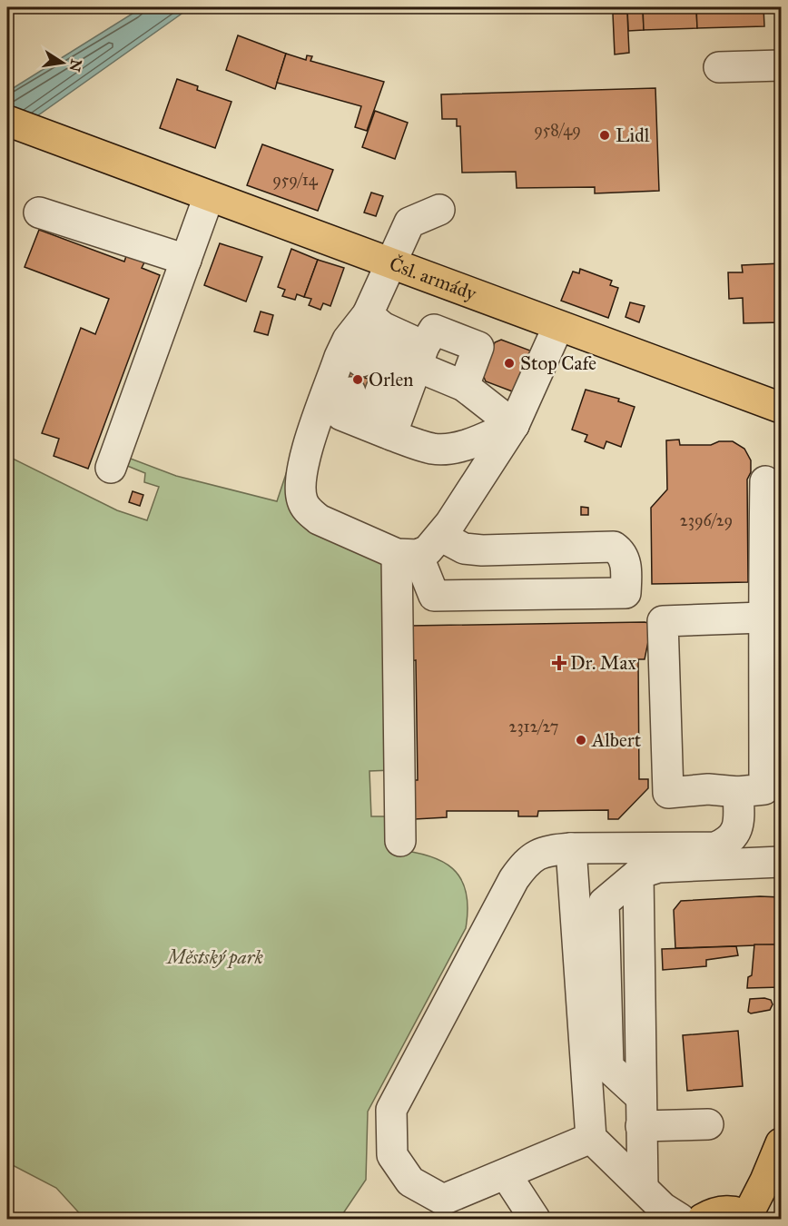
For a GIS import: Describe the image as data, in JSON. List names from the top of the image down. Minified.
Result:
{"streets":{"main road":["Čsl. armády"]},"parks":["Městský park"],"places":{"other":["Lidl","Stop Cafe","Orlen","Albert"],"health":["Dr. Max"]},"house_numbers":["958/49","959/14","2396/29","2312/27"],"north":"right"}
